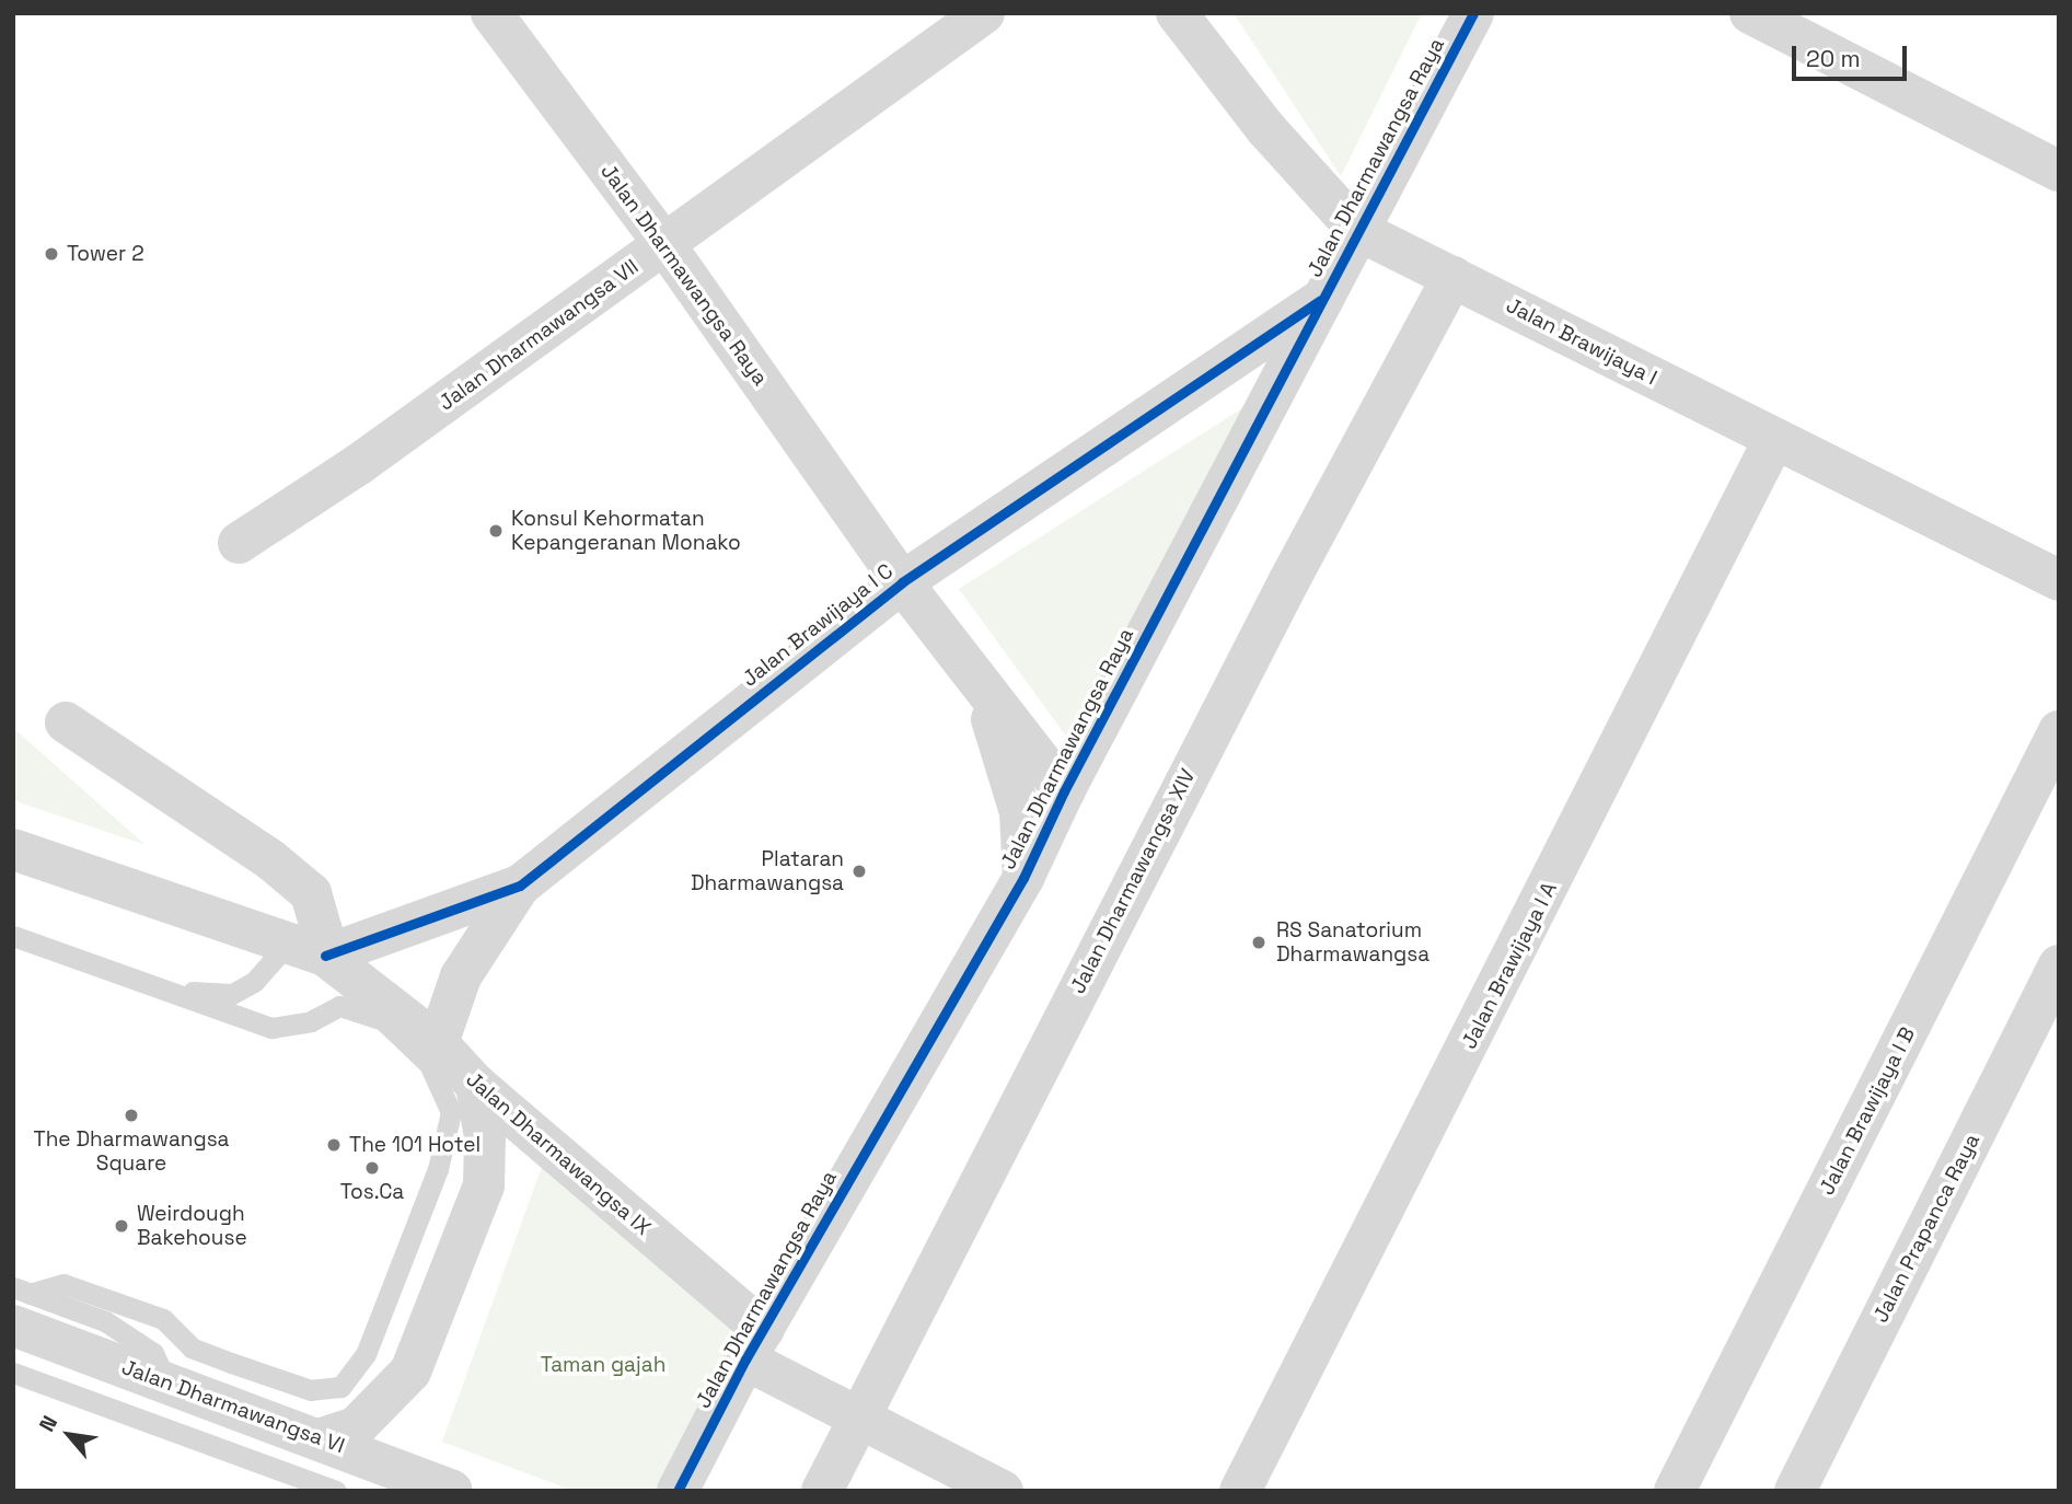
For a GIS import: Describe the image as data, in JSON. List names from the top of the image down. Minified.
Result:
{"streets":{"street":["Jalan Dharmawangsa Raya","Jalan Dharmawangsa VII","Jalan Brawijaya I","Jalan Brawijaya I C","Jalan Dharmawangsa XIV","Jalan Brawijaya I A","Jalan Brawijaya I B","Jalan Dharmawangsa IX","Jalan Prapanca Raya","Jalan Dharmawangsa VI"]},"crossings":[["Jalan Dharmawangsa Raya","Jalan Dharmawangsa VII"],["Jalan Dharmawangsa Raya","Jalan Brawijaya I"],["Jalan Dharmawangsa Raya","Jalan Brawijaya I C"],["Jalan Dharmawangsa Raya","Jalan Dharmawangsa IX"],["Jalan Brawijaya I","Jalan Dharmawangsa XIV"],["Jalan Brawijaya I","Jalan Brawijaya I A"],["Jalan Brawijaya I C","Jalan Dharmawangsa IX"],["Jalan Dharmawangsa XIV","Jalan Dharmawangsa IX"]],"parks":["Taman gajah"],"places":["Tower 2","Konsul Kehormatan Kepangeranan Monako","Plataran Dharmawangsa","RS Sanatorium Dharmawangsa","The Dharmawangsa Square","The 101 Hotel","Tos.Ca","Weirdough Bakehouse"],"scale_bar":"20 m","north":"top left"}
